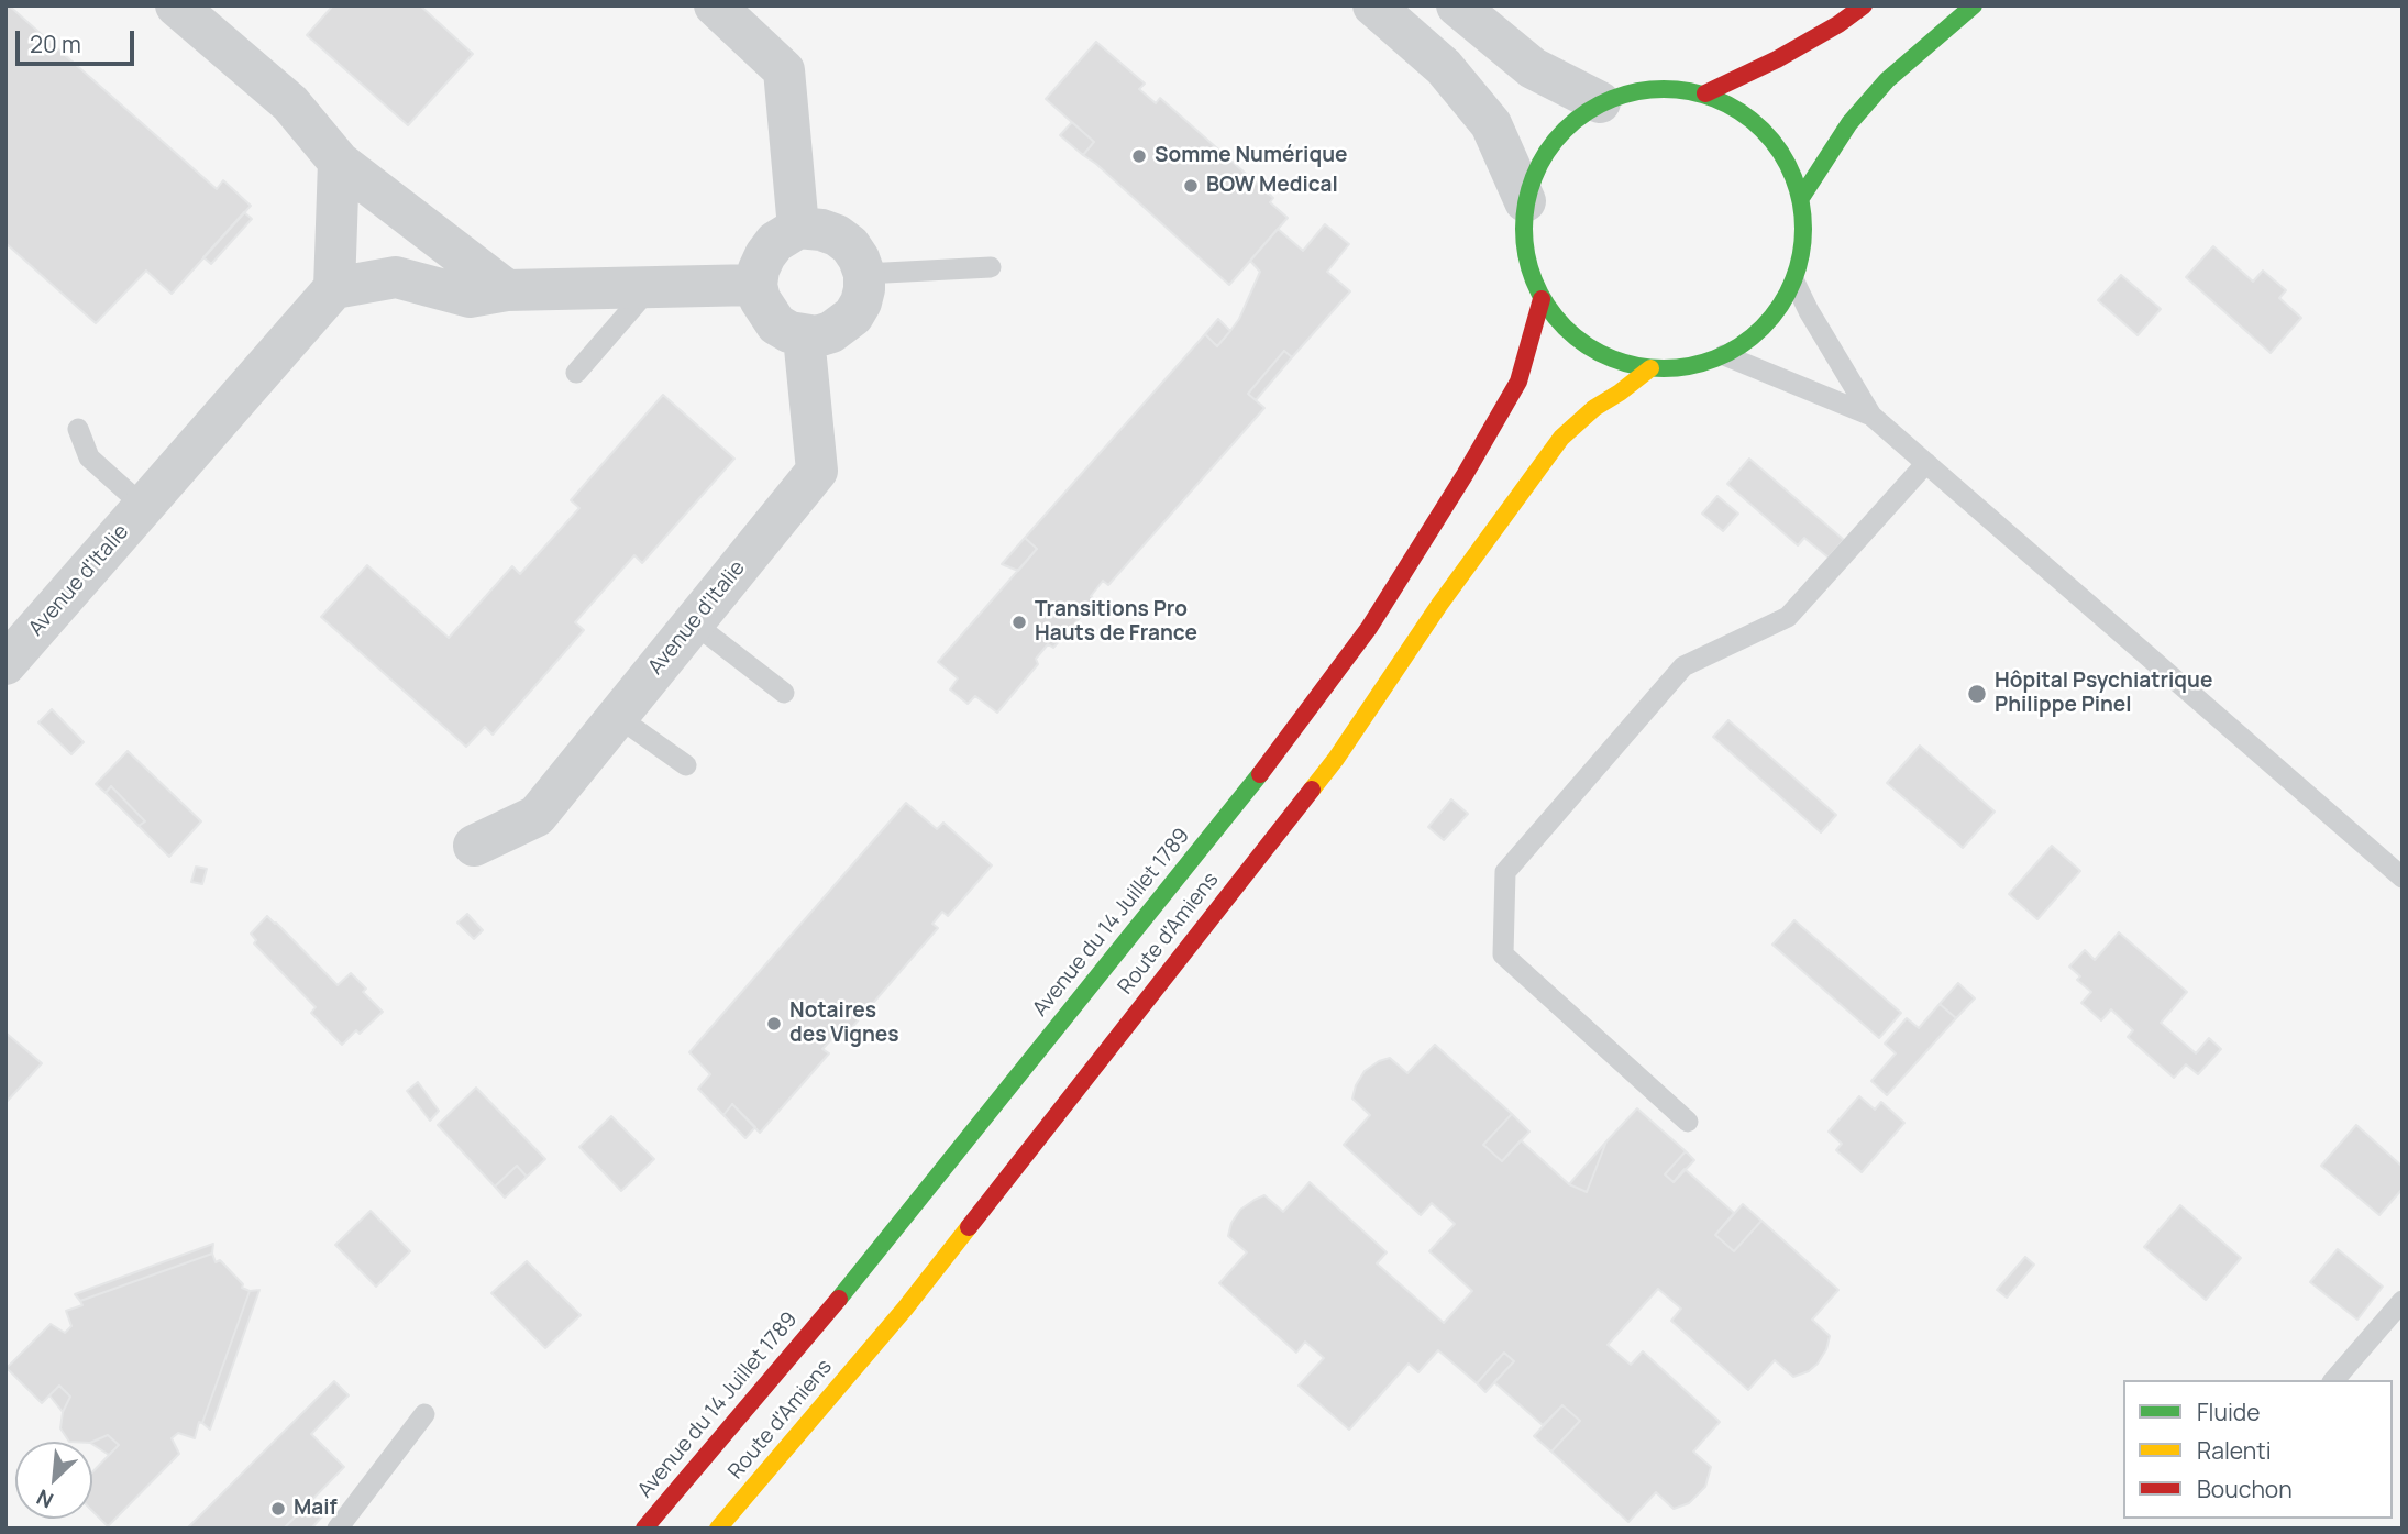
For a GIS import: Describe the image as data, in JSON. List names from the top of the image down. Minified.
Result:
{"streets":{"main road":["Avenue du 14 Juillet 1789","Route d'Amiens"],"street":["Avenue d'Italie"]},"places":["Somme Numérique","BOW Medical","Transitions Pro Hauts de France","Hôpital Psychiatrique Philippe Pinel","Notaires des Vignes","Maif"],"legend":["Fluide","Ralenti","Bouchon"],"scale_bar":"20 m","north":"bottom left"}
